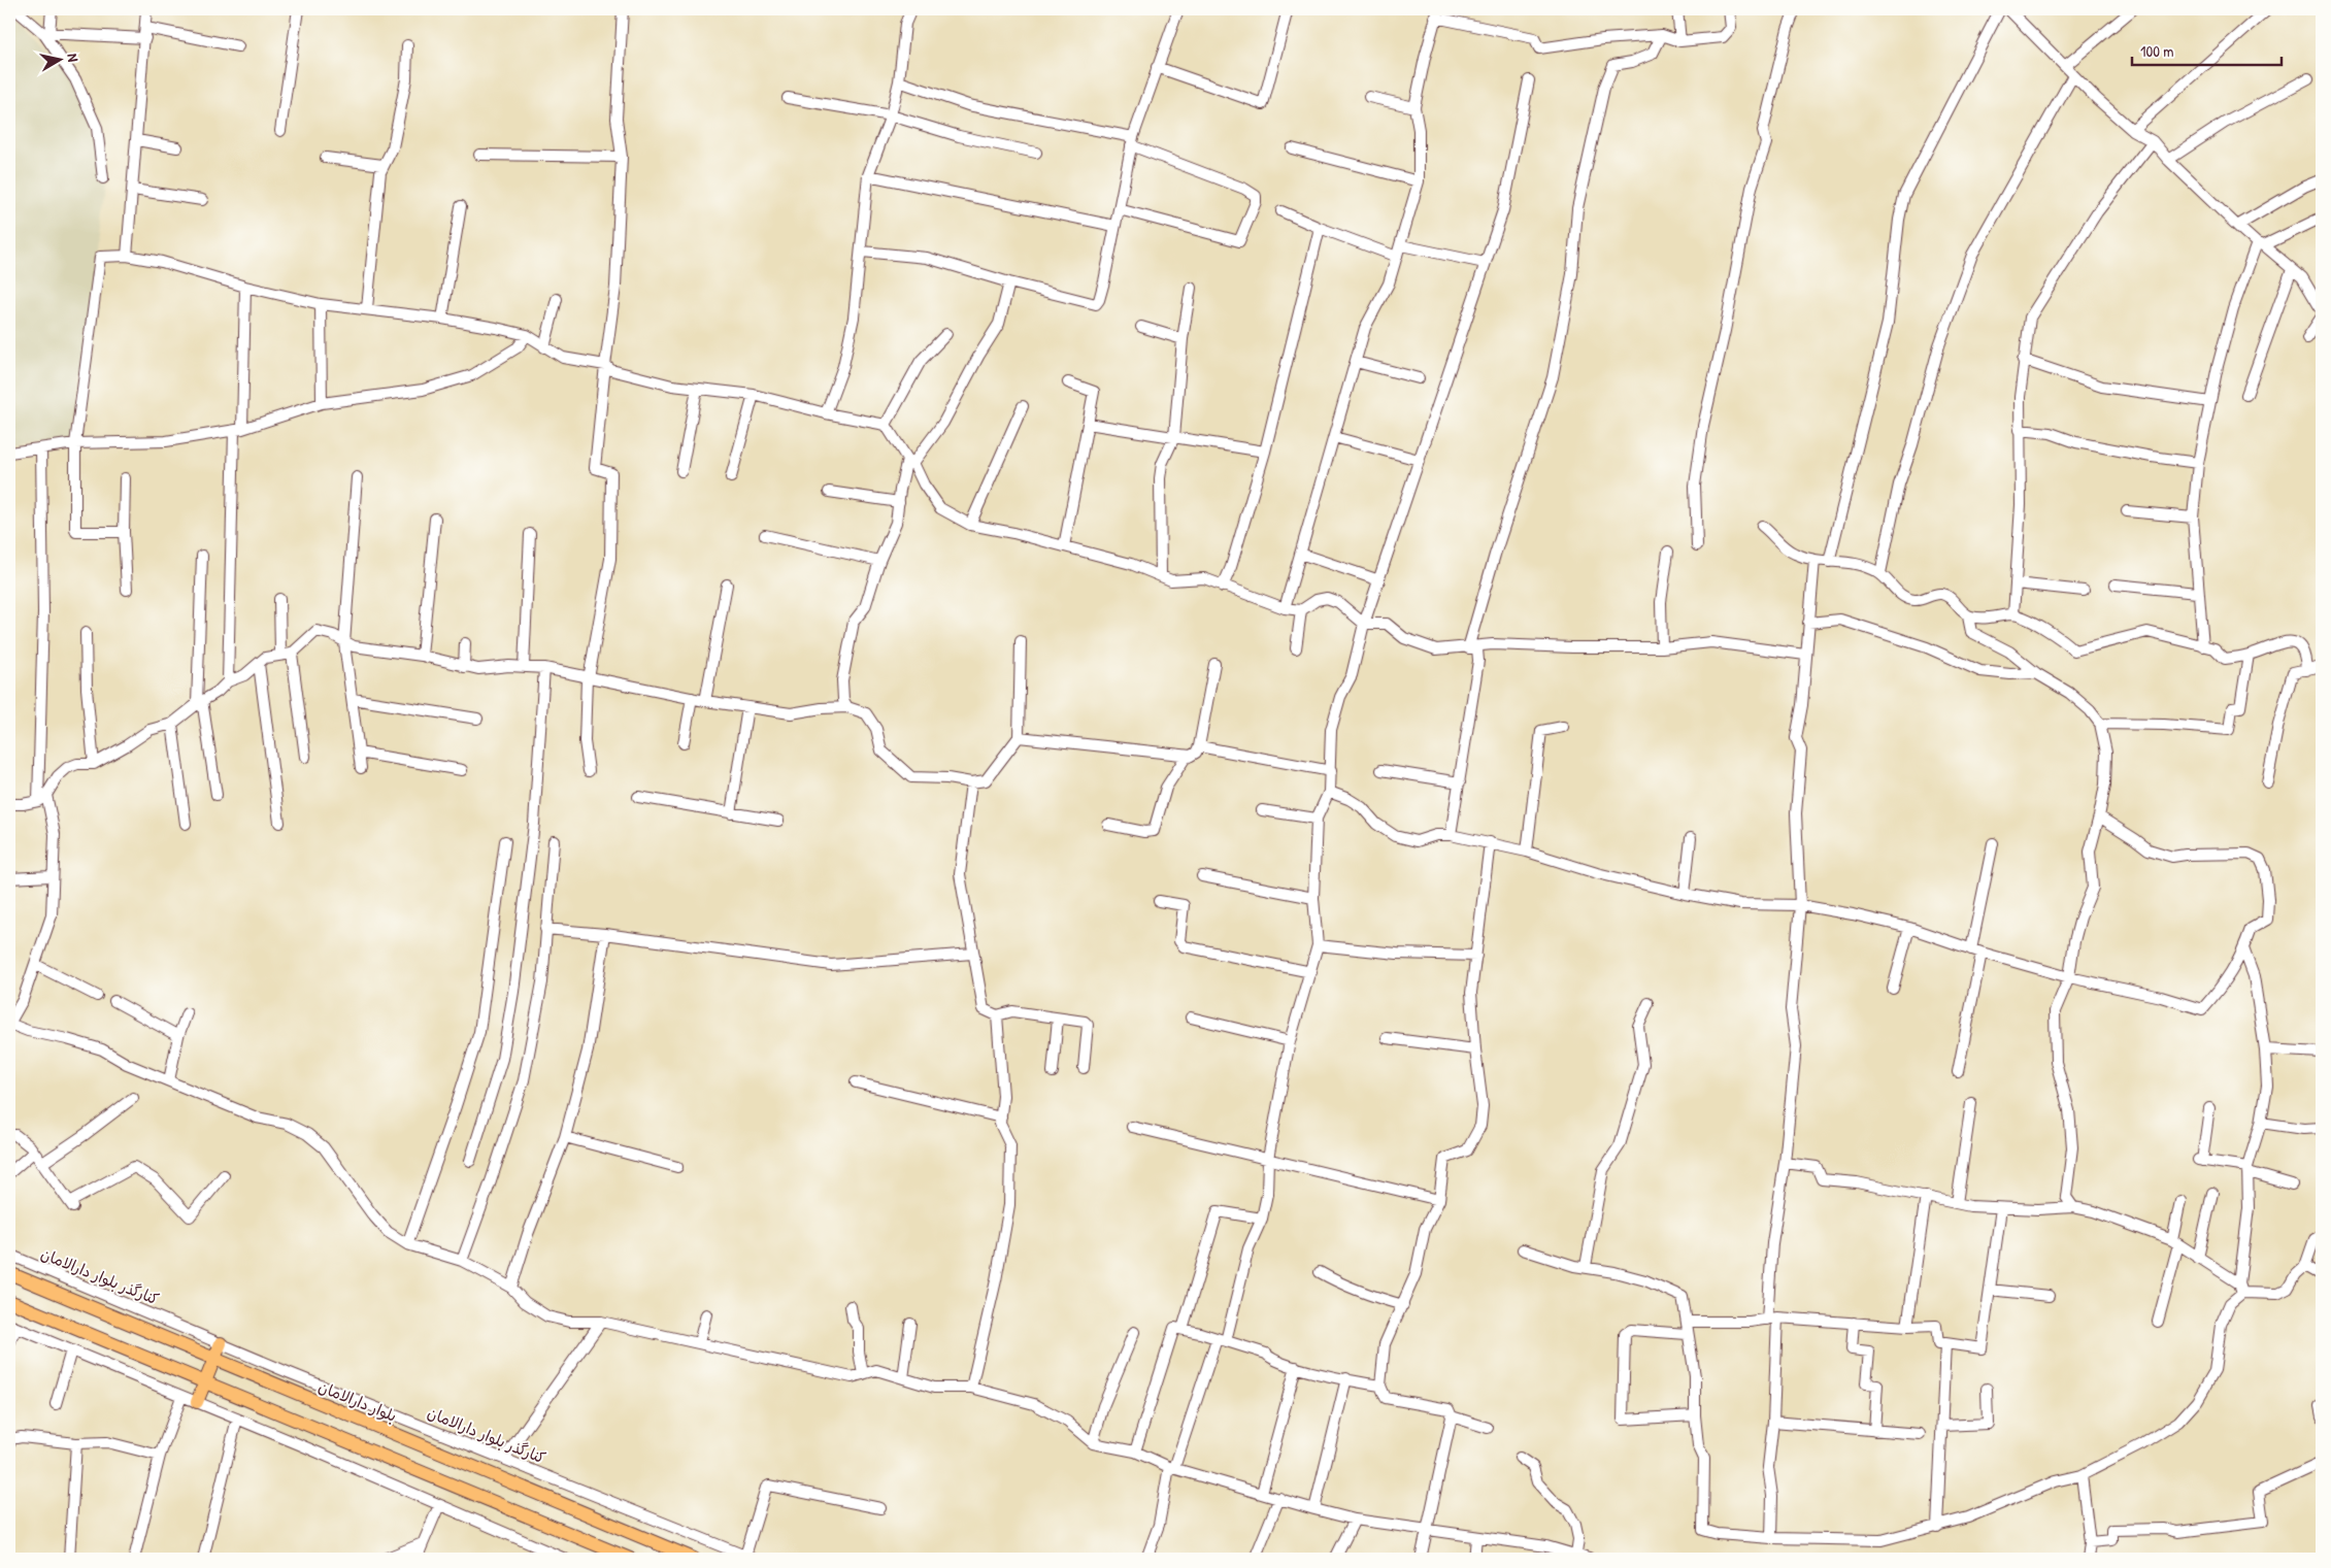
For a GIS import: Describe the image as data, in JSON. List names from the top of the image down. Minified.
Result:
{"streets":{"main road":["بلوار دارالامان"],"street":["کنارگذر بلوار دارالامان"]},"scale_bar":"100 m","north":"right"}
